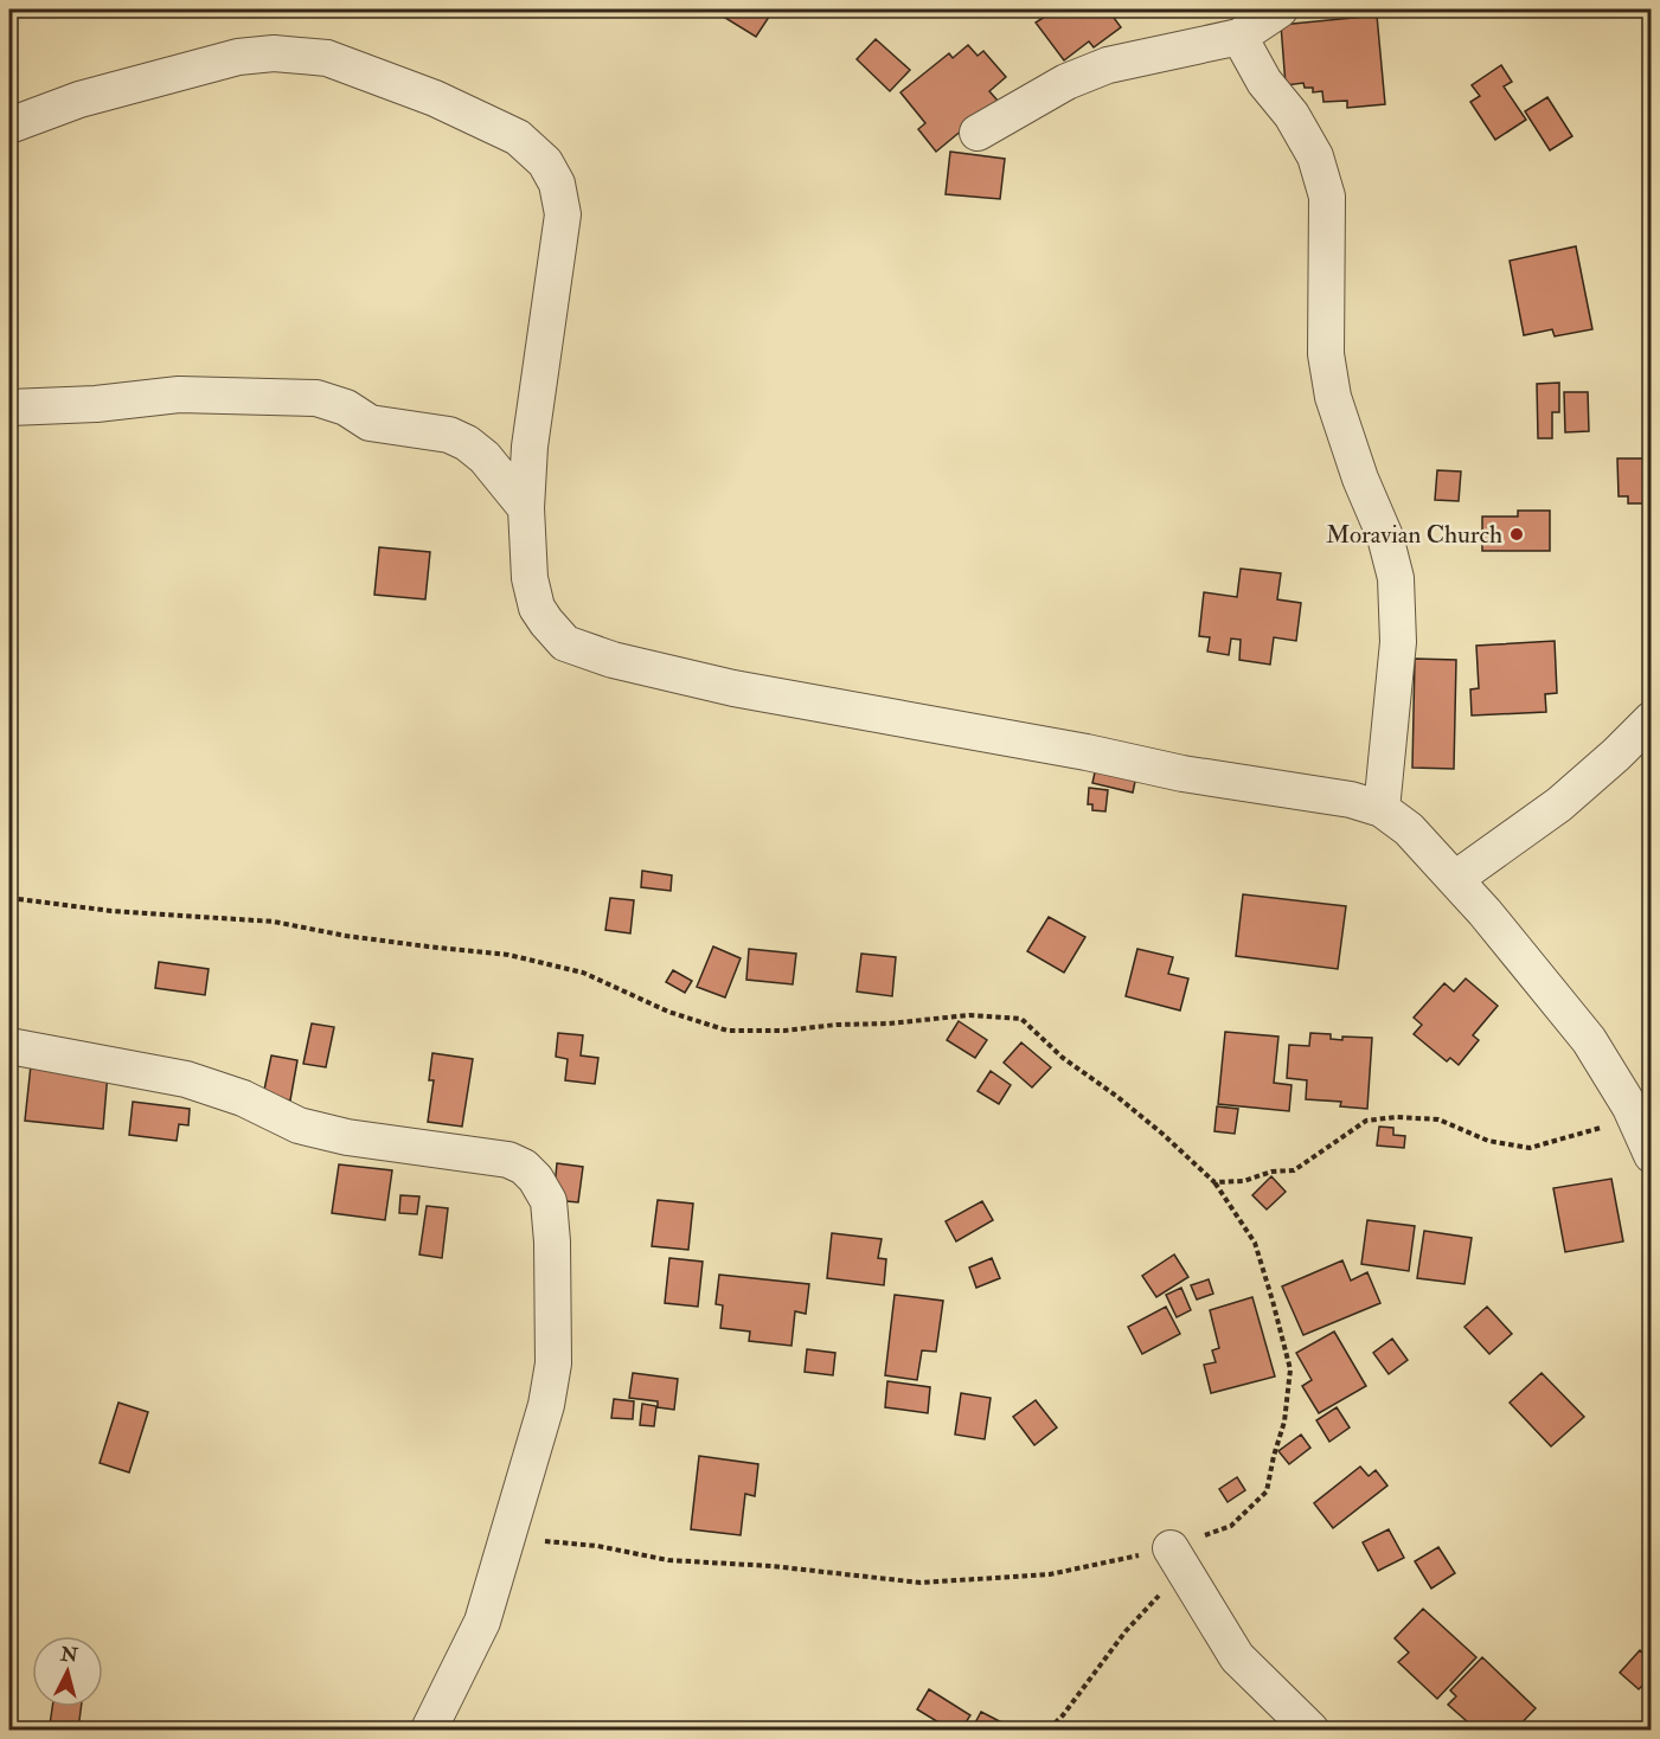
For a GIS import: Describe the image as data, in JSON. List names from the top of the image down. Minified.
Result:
{"places":["Moravian Church"],"north":"top"}
